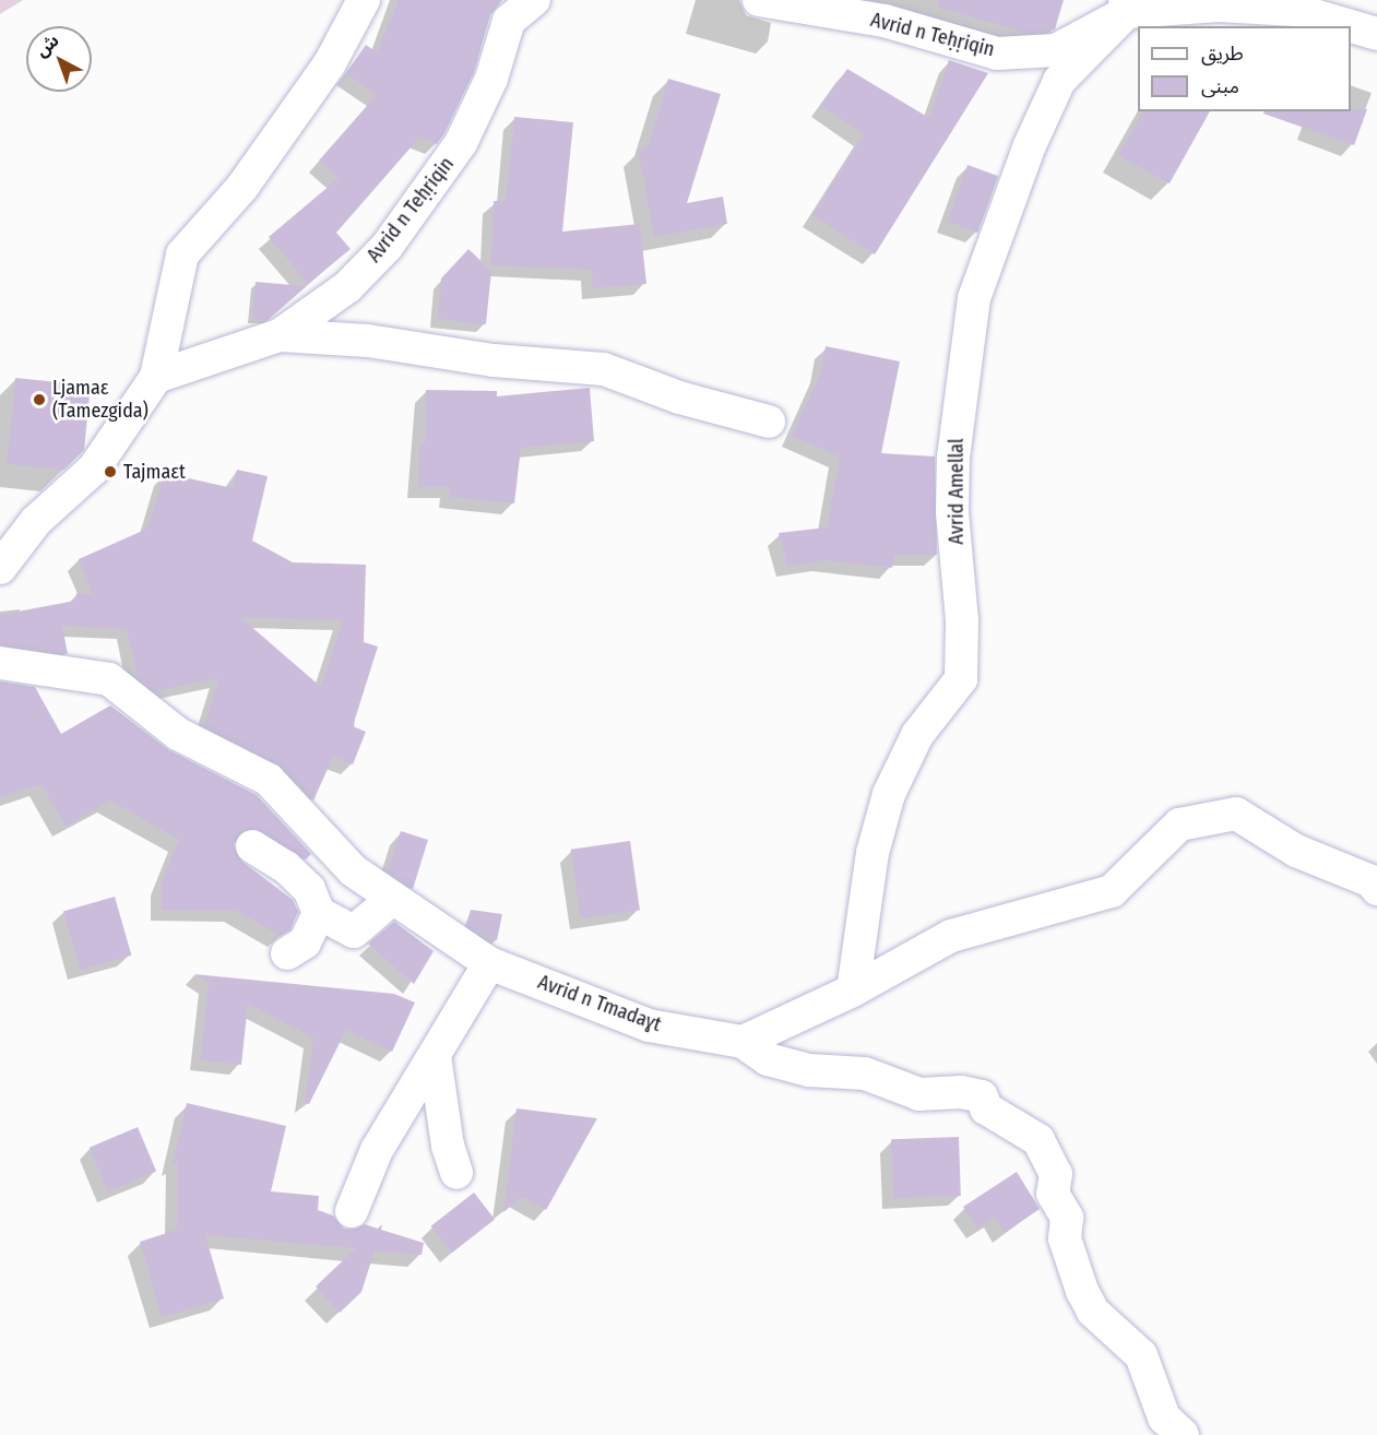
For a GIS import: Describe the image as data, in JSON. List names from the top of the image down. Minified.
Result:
{"streets":{"street":["Avrid n Teḥṛiqin","Avrid Amellal","Avrid n Tmadaɣt"]},"crossings":[["Avrid n Teḥṛiqin","Avrid Amellal"]],"places":["Ljamaɛ (Tamezgida)","Tajmaɛt"],"legend":["طريق","مبنى"],"north":"top left"}
